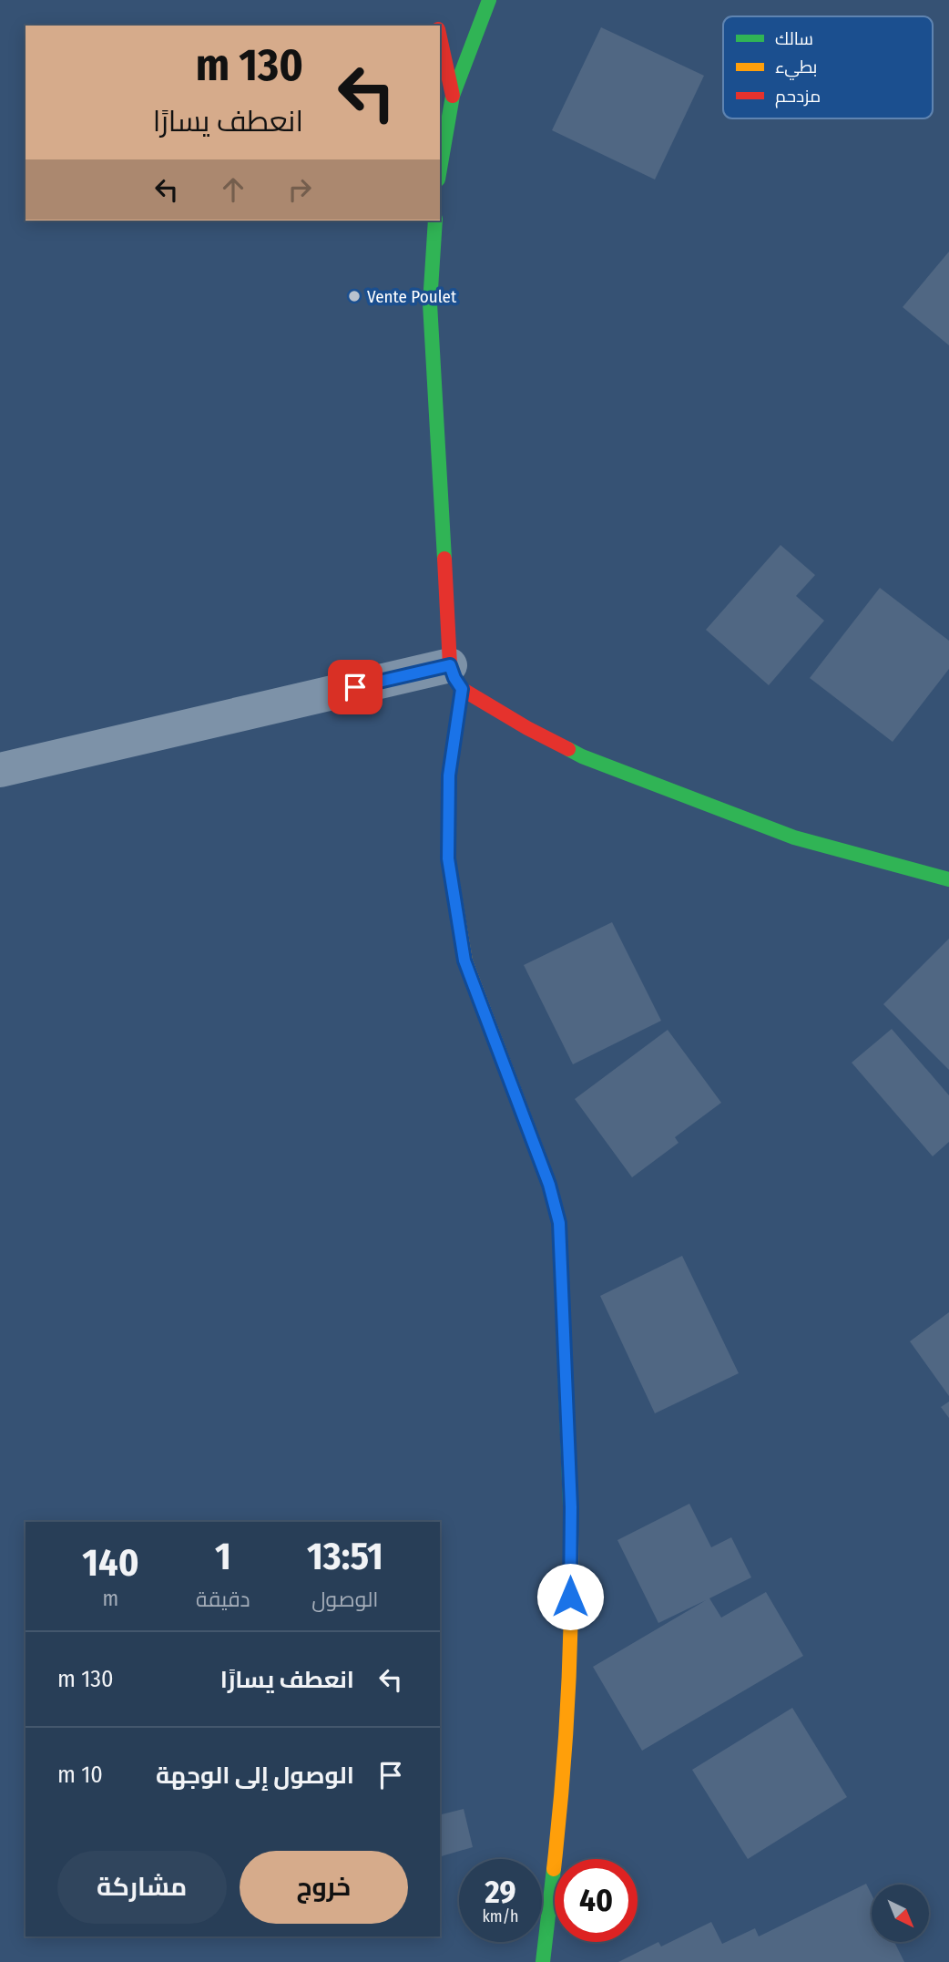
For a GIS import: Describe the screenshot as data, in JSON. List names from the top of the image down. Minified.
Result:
{"places":["Vente Poulet"],"legend":["سالك","بطيء","مزدحم"],"north":"bottom right","page":{"turn":["130 m","انعطف يسارًا"],"eta":["13:51","الوصول","1","دقيقة","140","m"],"list":[{"name":"انعطف يسارًا","value":"130 m"},{"name":"الوصول إلى الوجهة","value":"10 m"}],"buttons":["خروج","مشاركة"],"speed":"29 km/h","limit":"40"}}
